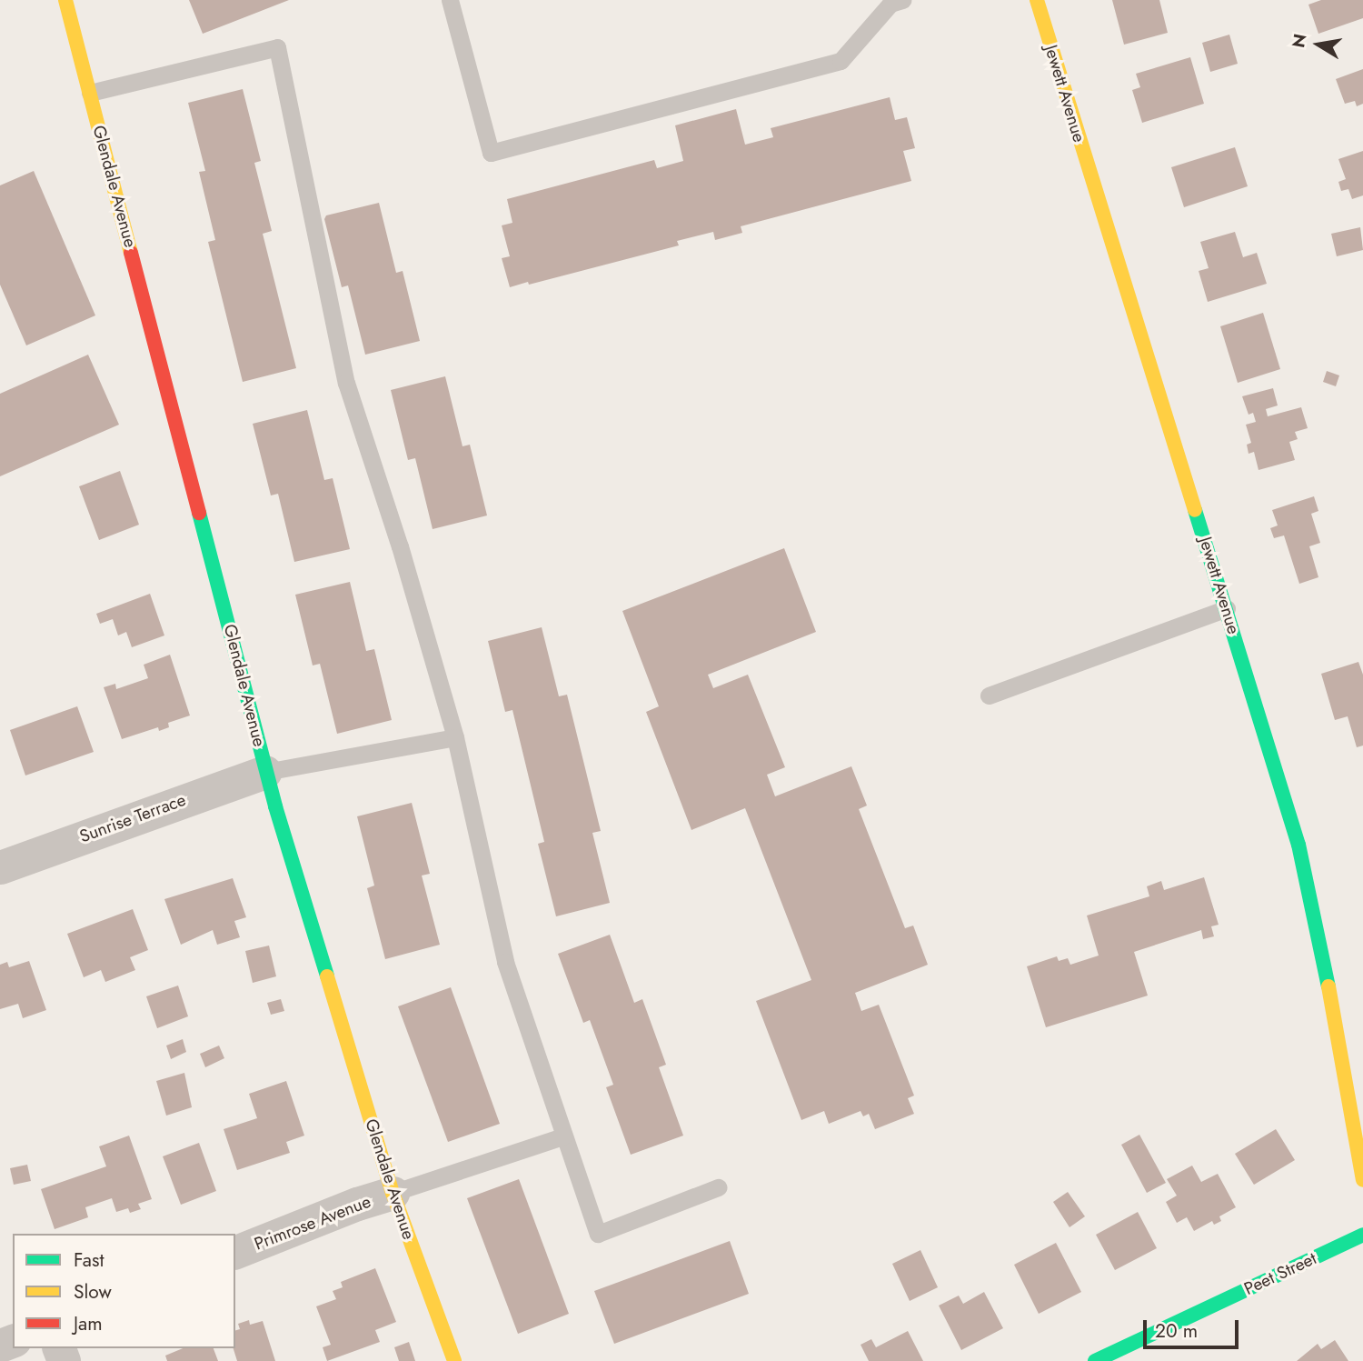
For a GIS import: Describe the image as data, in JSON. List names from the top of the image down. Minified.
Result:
{"streets":{"street":["Jewett Avenue","Glendale Avenue","Sunrise Terrace","Primrose Avenue","Peet Street"]},"crossings":[["Glendale Avenue","Sunrise Terrace"],["Glendale Avenue","Primrose Avenue"]],"legend":["Fast","Slow","Jam"],"scale_bar":"20 m","north":"left"}
